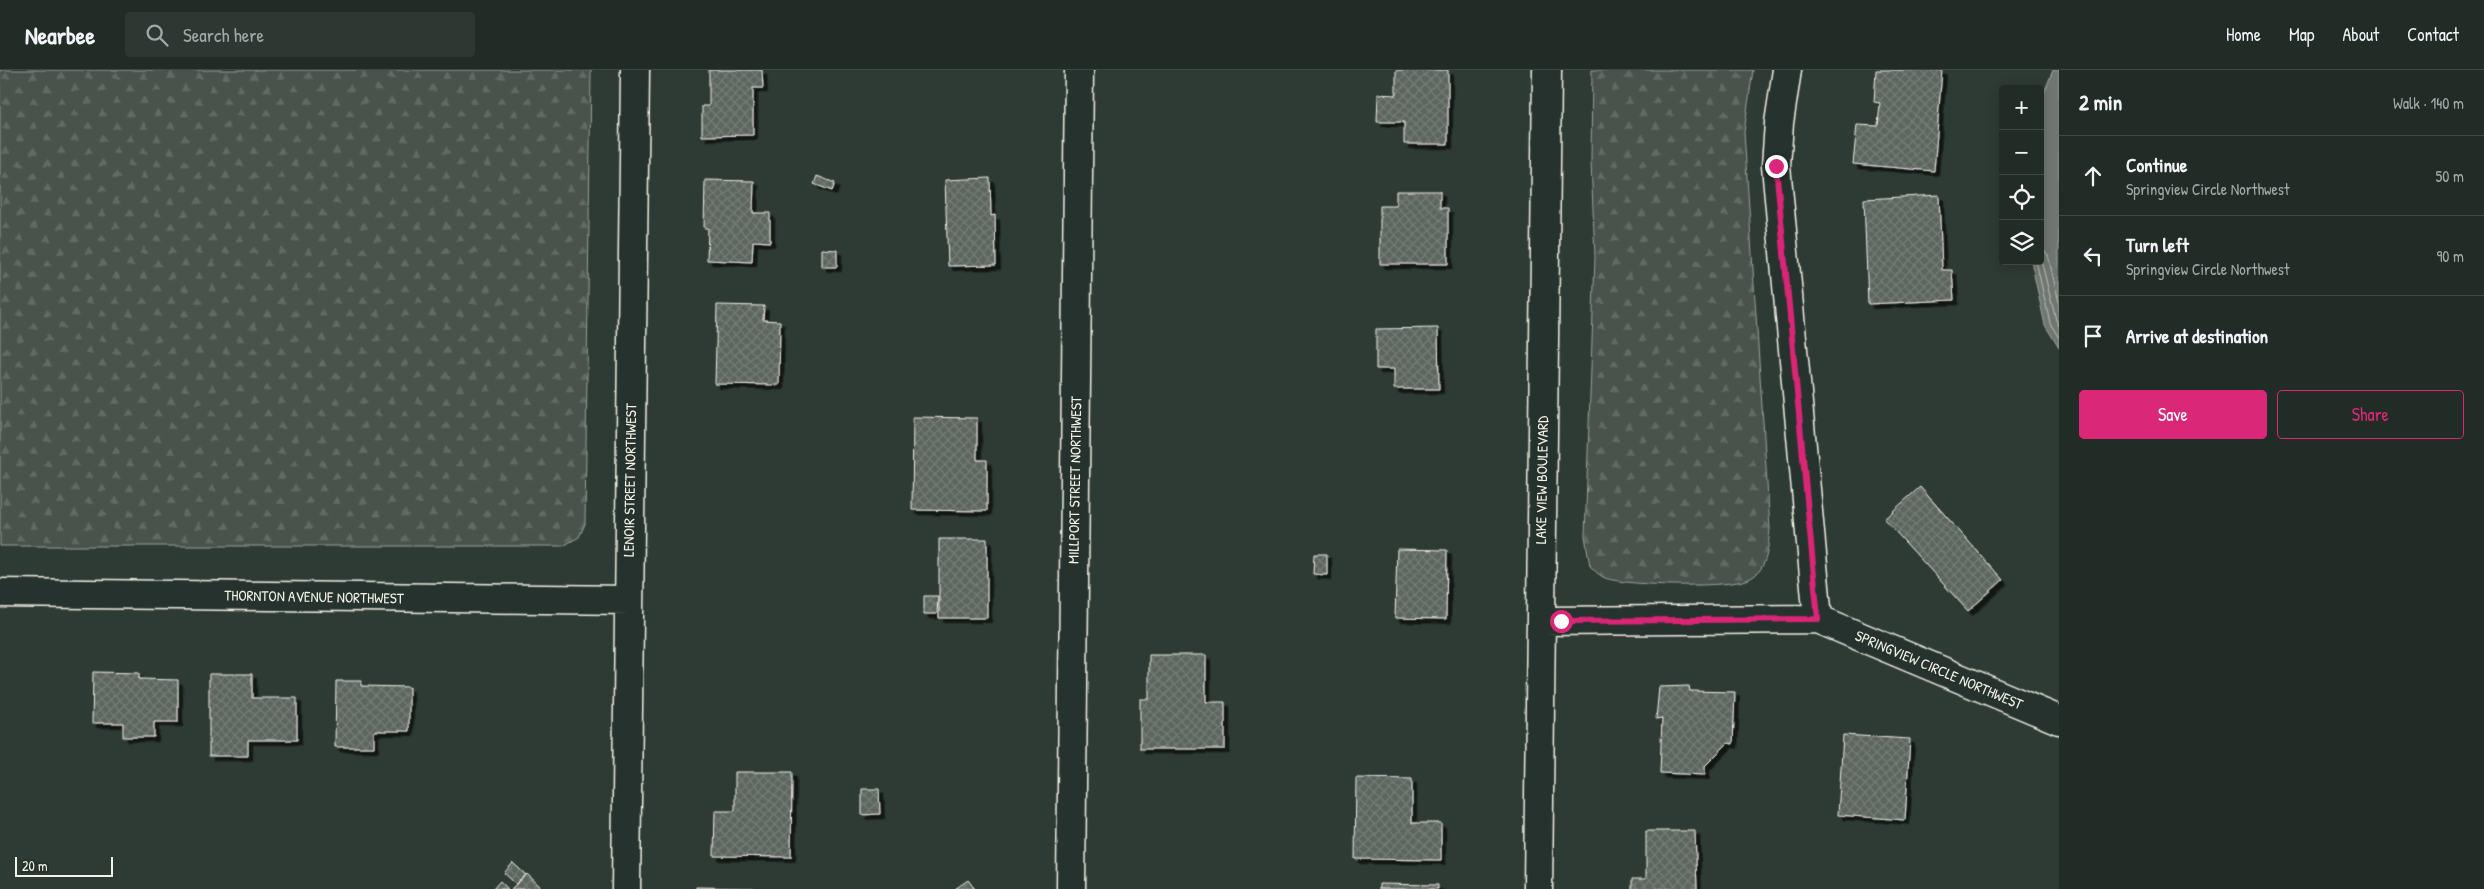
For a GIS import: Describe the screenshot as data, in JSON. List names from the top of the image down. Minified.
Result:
{"streets":{"street":["LENOIR STREET NORTHWEST","MILLPORT STREET NORTHWEST","LAKE VIEW BOULEVARD","THORNTON AVENUE NORTHWEST","SPRINGVIEW CIRCLE NORTHWEST"]},"crossings":[["LENOIR STREET NORTHWEST","THORNTON AVENUE NORTHWEST"],["LAKE VIEW BOULEVARD","SPRINGVIEW CIRCLE NORTHWEST"]],"scale_bar":"20 m","page":{"header":"Nearbee","search":"Search here","nav":["Home","Map","About","Contact"],"heading":["2 min","Walk · 140 m"],"map_buttons":["+","−"],"list":[["Continue","Springview Circle Northwest","50 m"],["Turn left","Springview Circle Northwest","90 m"],"Arrive at destination"],"buttons":["Save","Share"],"scale":"20 m"}}
